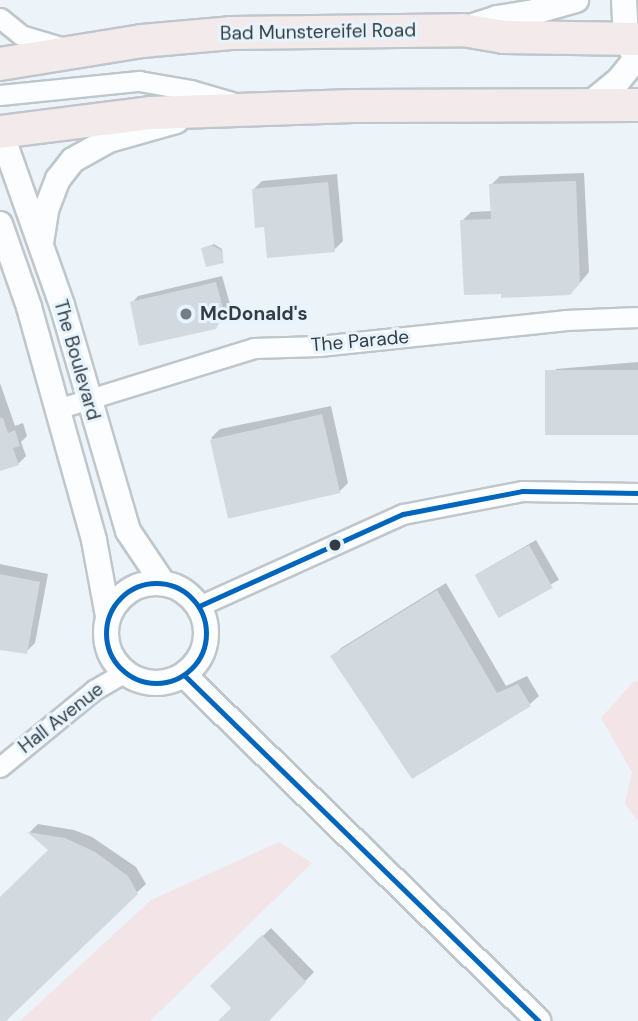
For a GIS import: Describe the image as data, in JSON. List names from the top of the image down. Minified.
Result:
{"streets":{"highway":["Bad Munstereifel Road"],"street":["The Parade","The Boulevard","Hall Avenue"]},"crossings":[["The Parade","The Boulevard"],["The Boulevard","Hall Avenue"]],"places":["McDonald's"]}
